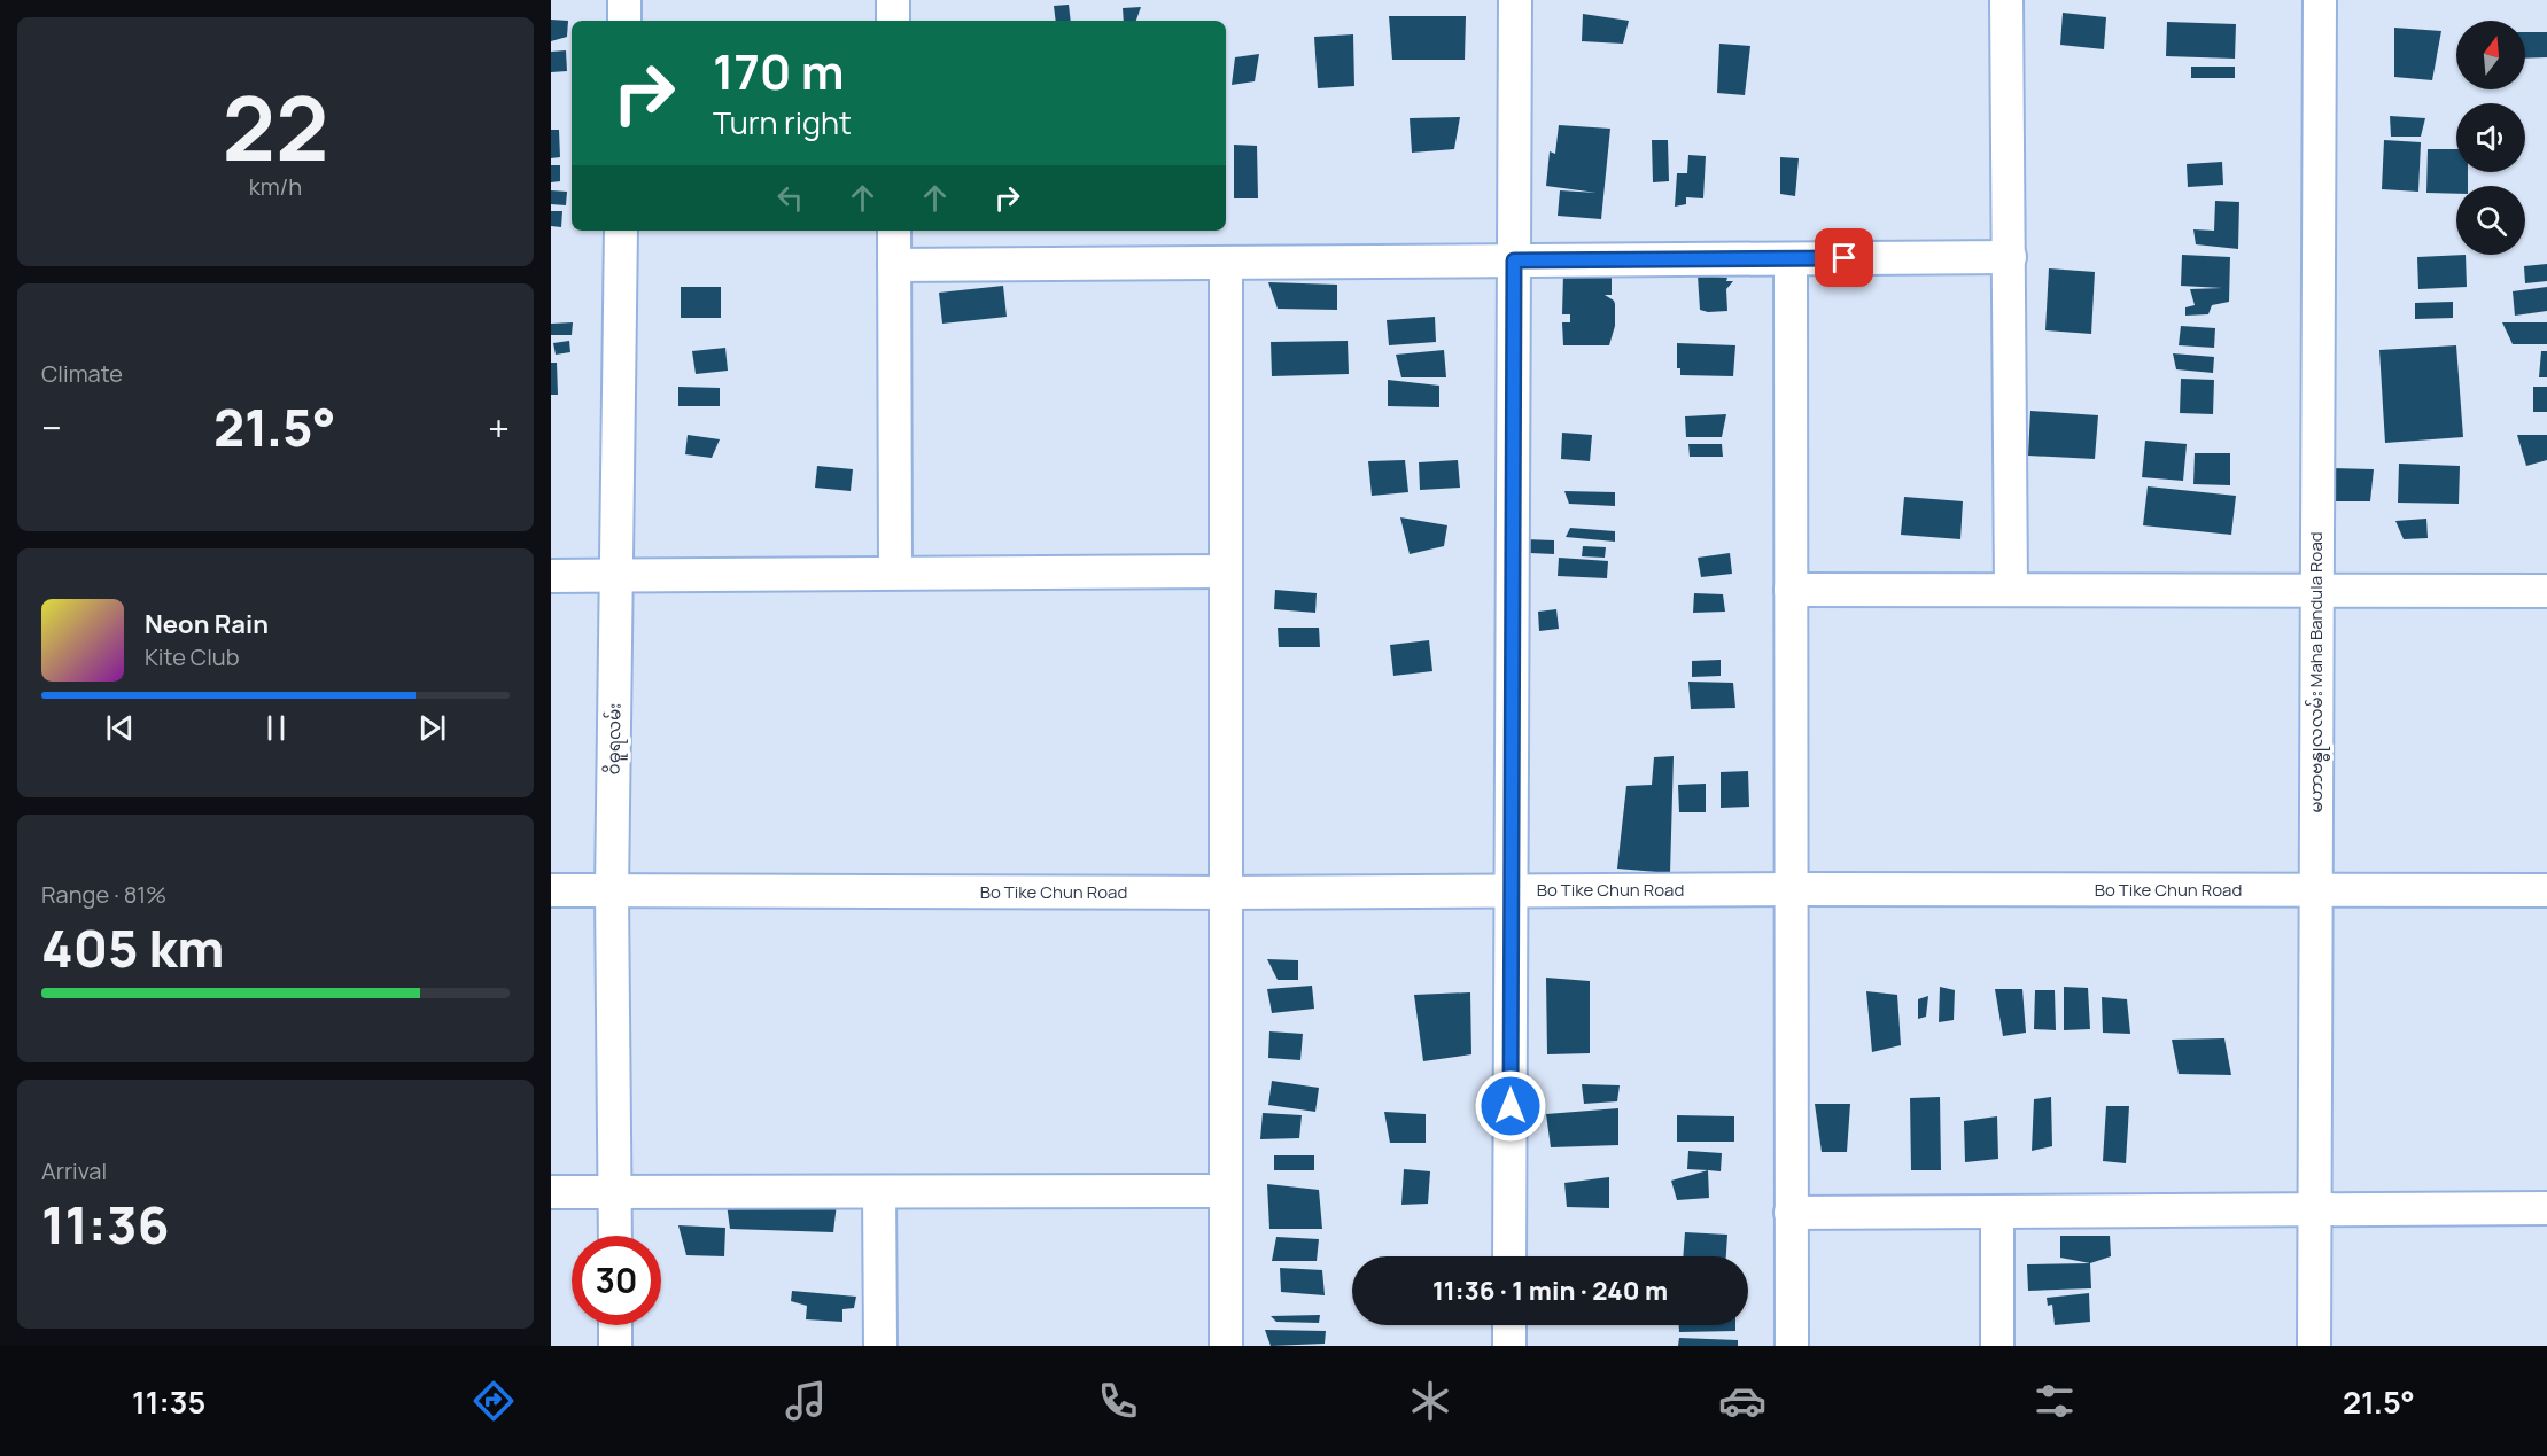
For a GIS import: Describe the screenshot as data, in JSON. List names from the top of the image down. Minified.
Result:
{"streets":{"street":["မဟာဗန္ဓုလလမ်း Maha Bandula Road","ဝိဓူရလမ်း","Bo Tike Chun Road"]},"crossings":[["မဟာဗန္ဓုလလမ်း Maha Bandula Road","Bo Tike Chun Road"],["ဝိဓူရလမ်း","Bo Tike Chun Road"]],"north":"top","page":{"tile":[["22","km/h"],"Climate",["Range · 81%","405 km"],["Arrival","11:36"]],"turn":["170 m","Turn right"],"heat":["−","21.5°","+"],"song":["Neon Rain","Kite Club"],"limit":"30","trip":"11:36 · 1 min · 240 m","tabs":["11:35","21.5°"]}}
